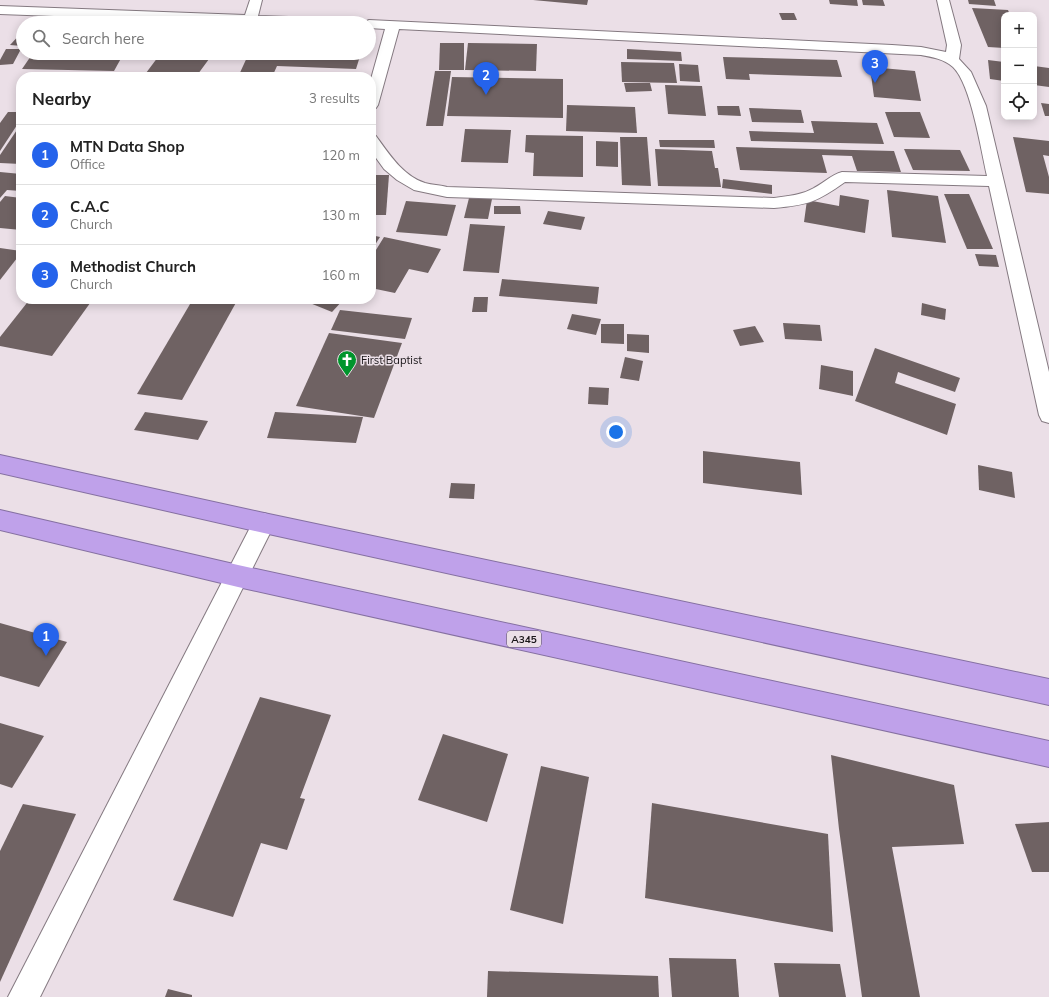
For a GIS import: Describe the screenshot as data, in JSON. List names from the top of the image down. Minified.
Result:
{"streets":{"highway":["A345"]},"places":{"church":["First Baptist"]},"page":{"map_buttons":["+","−"],"search":"Search here","pins":["3","2","1"],"heading":["Nearby","3 results"],"list":[{"mark":"1","name":"MTN Data Shop","note":"Office","value":"120 m"},{"mark":"2","name":"C.A.C","note":"Church","value":"130 m"},{"mark":"3","name":"Methodist Church","note":"Church","value":"160 m"}]}}
